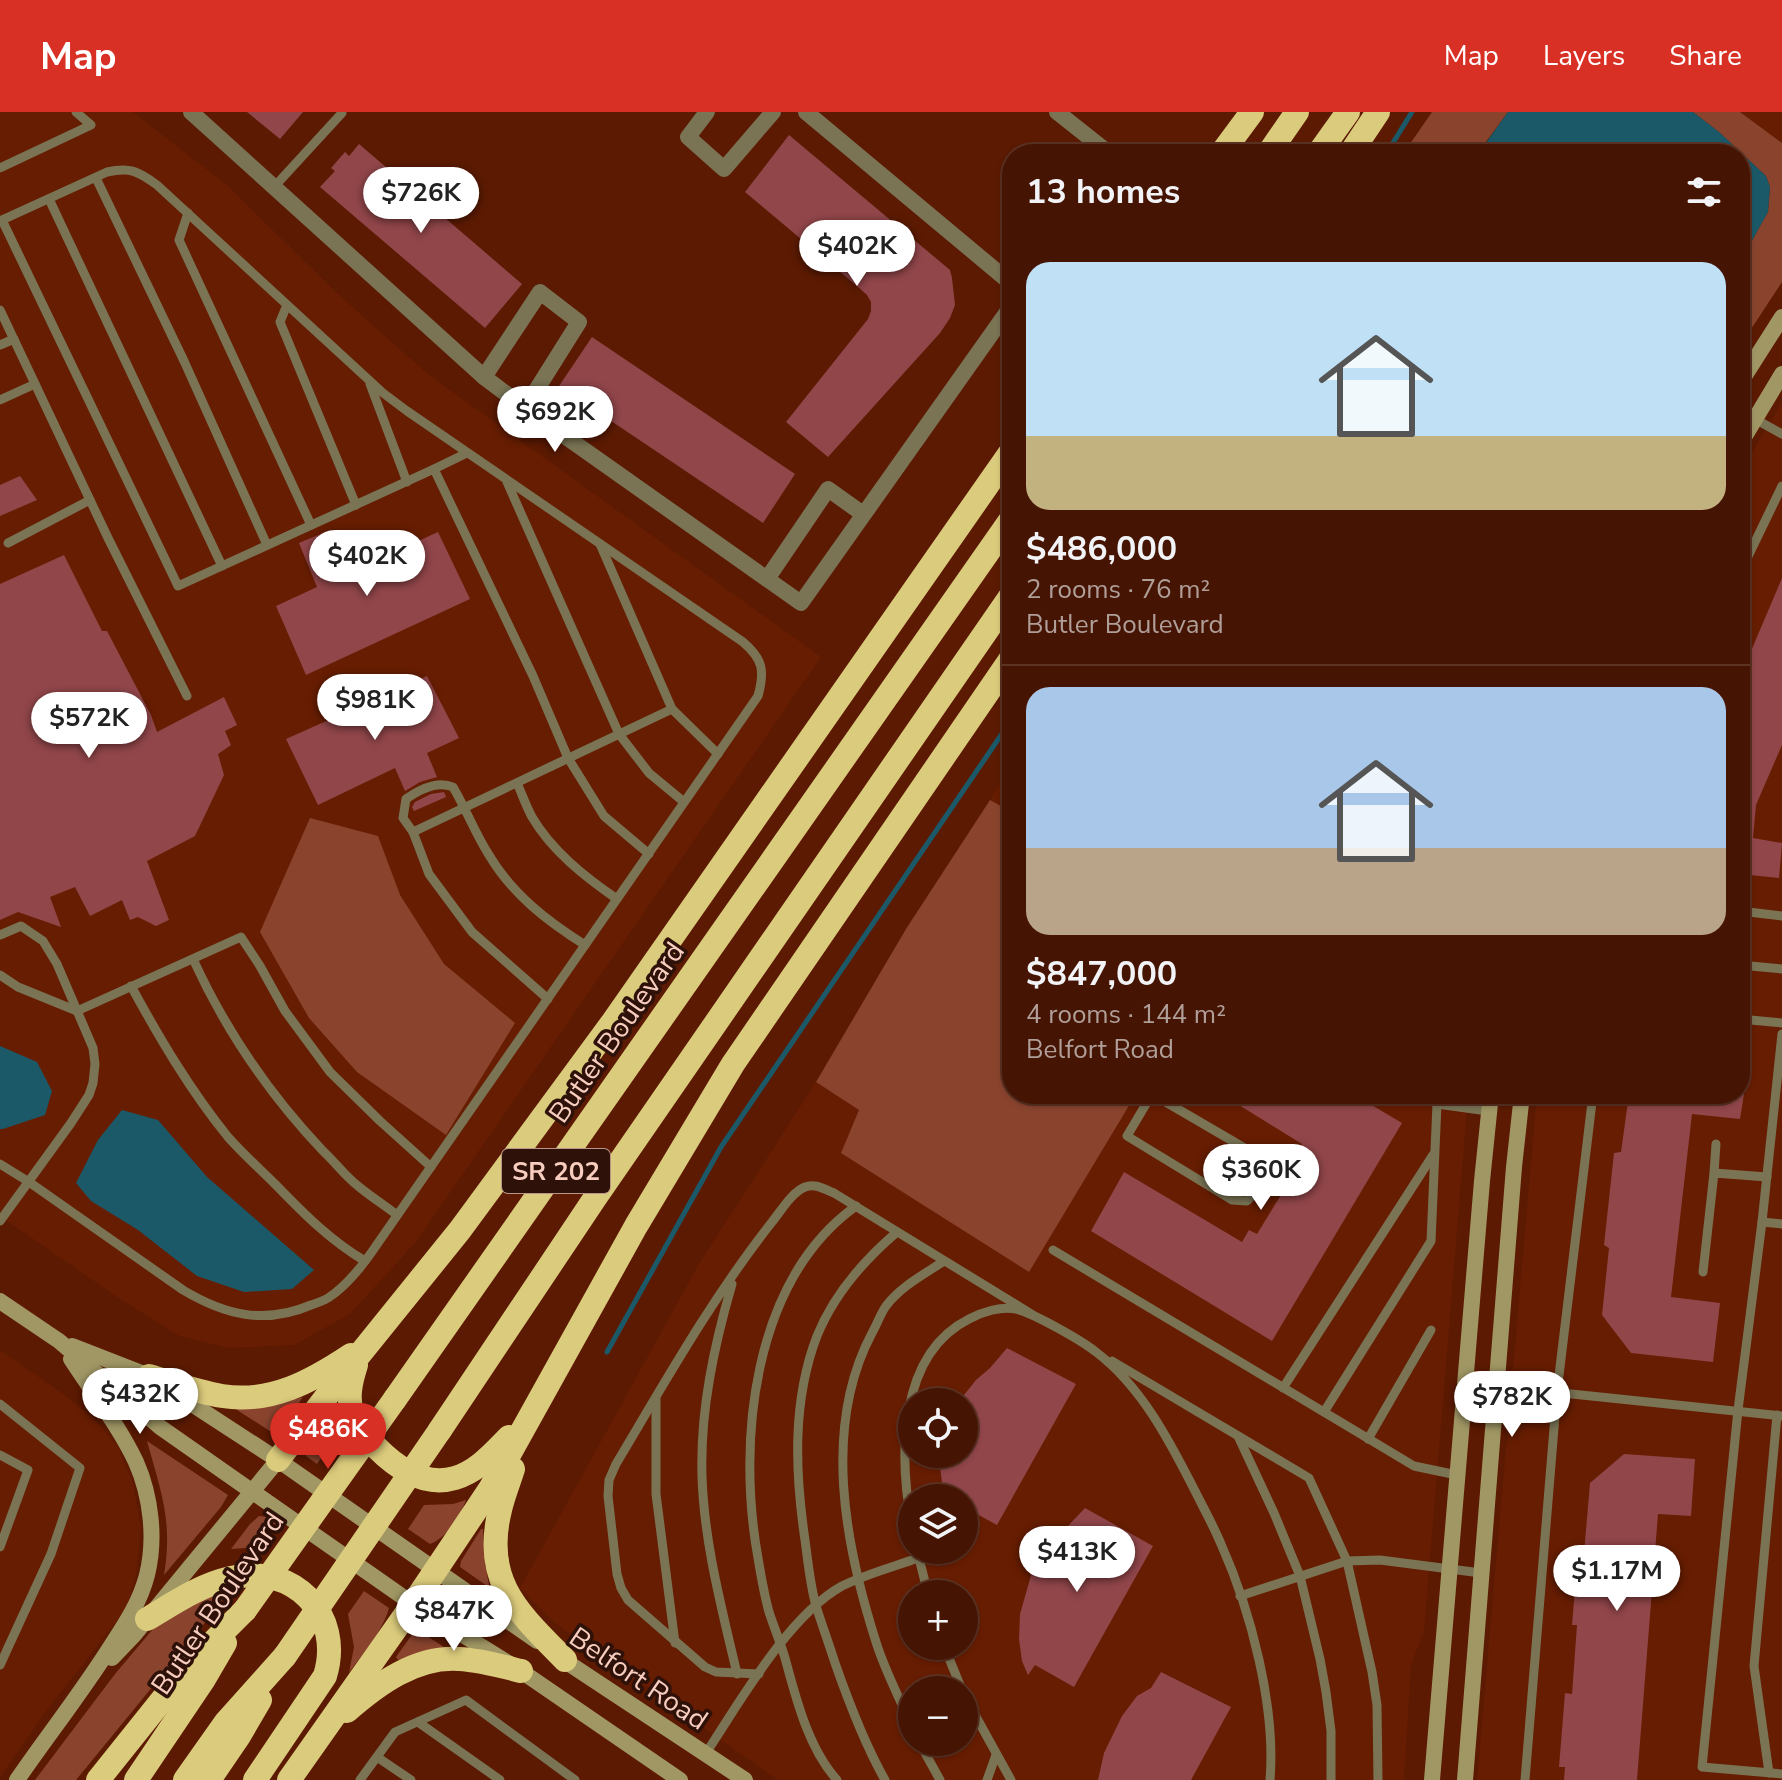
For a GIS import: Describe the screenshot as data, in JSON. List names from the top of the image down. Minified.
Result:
{"streets":{"highway":["Butler Boulevard","SR 202"],"main road":["Belfort Road"]},"page":{"header":"Map","nav":["Map","Layers","Share"],"heading":"13 homes","price":["$726K","$402K","$692K","$402K","$981K","$572K","$360K","$432K","$782K","$486K","$413K","$1.17M","$847K"],"list":[{"name":"$486,000","note":"2 rooms · 76 m² · Butler Boulevard"},{"name":"$847,000","note":"4 rooms · 144 m² · Belfort Road"}],"map_buttons":["+","−"]}}
